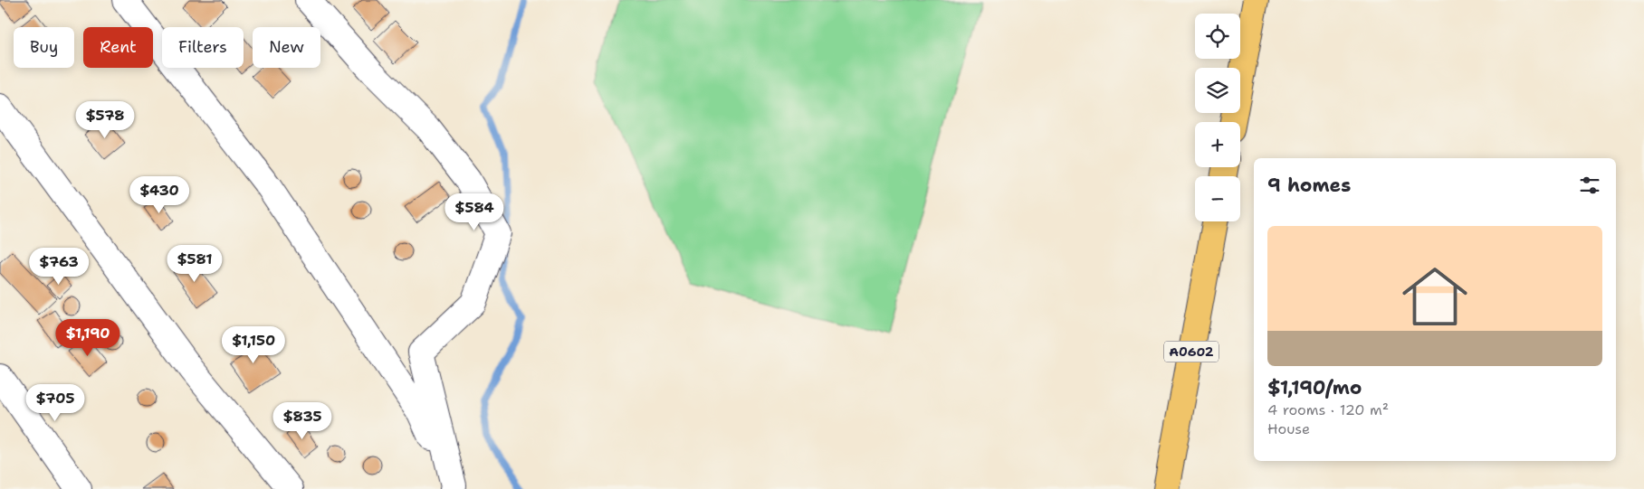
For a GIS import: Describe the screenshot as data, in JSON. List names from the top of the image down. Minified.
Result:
{"streets":{"highway":["A0602"]},"page":{"map_buttons":["+","−"],"chip":["Buy","Rent","Filters","New"],"price":["$578","$430","$584","$581","$763","$1,190","$1,150","$705","$835"],"heading":"9 homes","list":[{"name":"$1,190/mo","note":"4 rooms · 120 m² · House"}]}}
